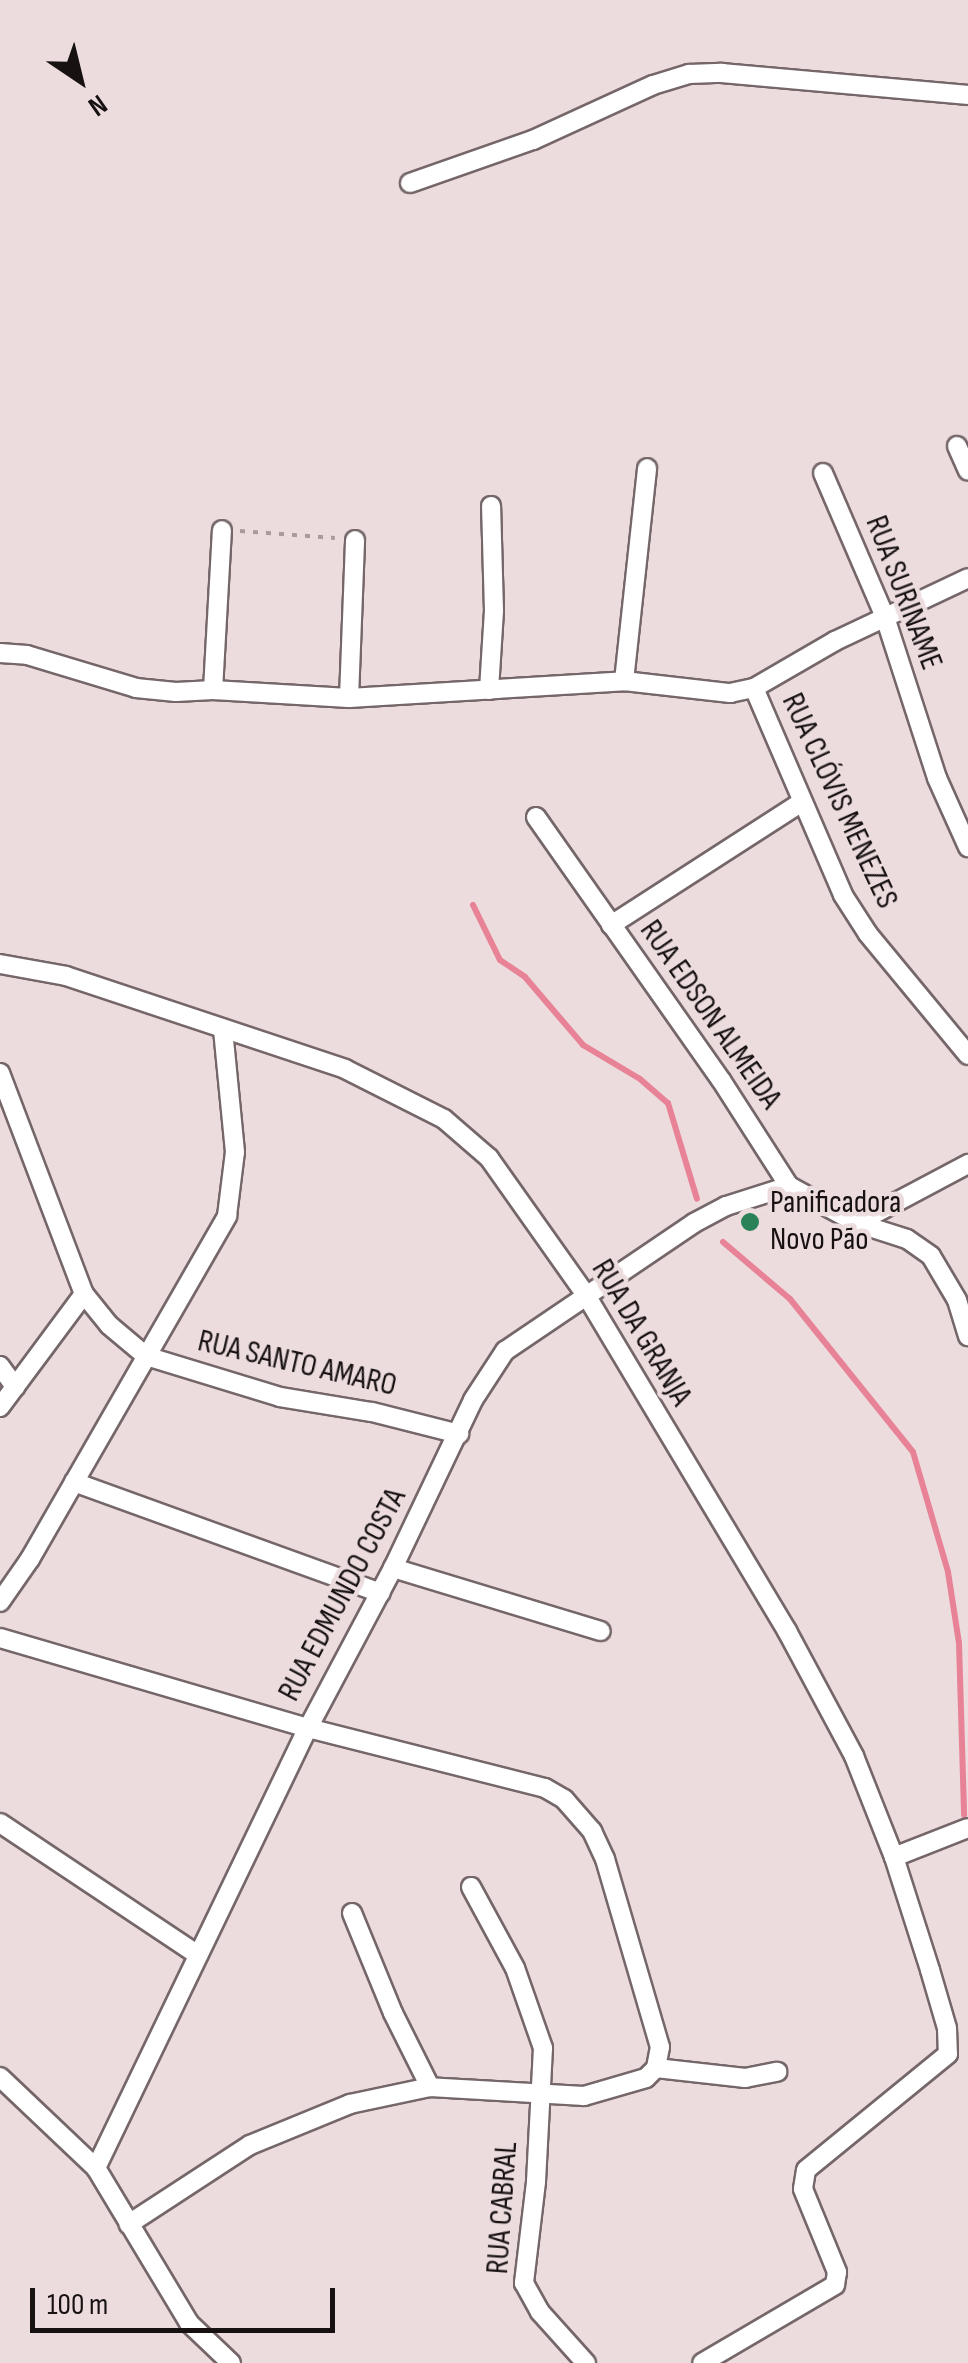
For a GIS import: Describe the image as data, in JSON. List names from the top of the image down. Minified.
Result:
{"streets":{"street":["RUA SURINAME","RUA CLÓVIS MENEZES","RUA EDSON ALMEIDA","RUA DA GRANJA","RUA SANTO AMARO","RUA EDMUNDO COSTA","RUA CABRAL"]},"crossings":[["RUA EDSON ALMEIDA","RUA EDMUNDO COSTA"],["RUA DA GRANJA","RUA EDMUNDO COSTA"],["RUA SANTO AMARO","RUA EDMUNDO COSTA"]],"places":["Panificadora Novo Pão"],"scale_bar":"100 m","north":"bottom right"}
